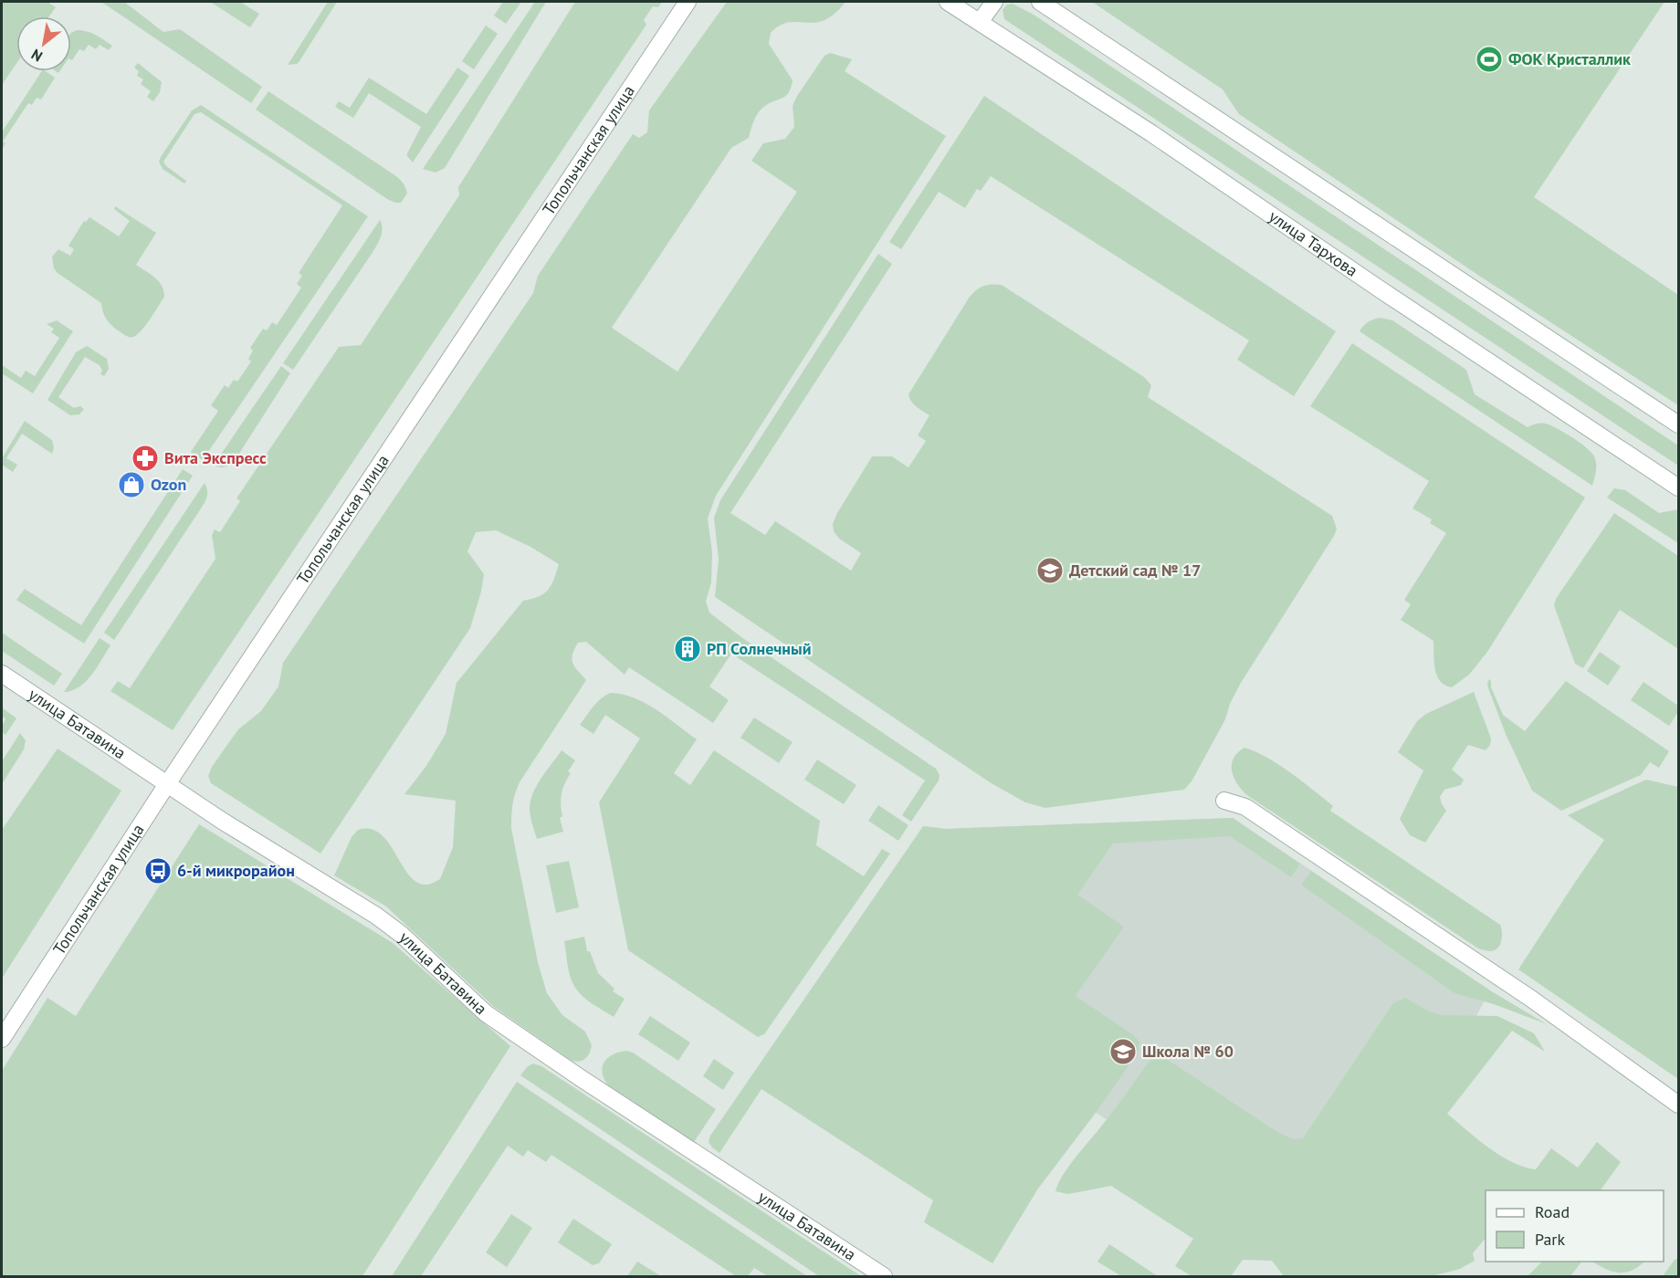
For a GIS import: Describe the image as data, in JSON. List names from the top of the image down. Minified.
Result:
{"streets":{"street":["Топольчанская улица","улица Тархова","улица Батавина"]},"crossings":[["Топольчанская улица","улица Батавина"]],"places":{"sports":["ФОК Кристаллик"],"pharmacy":["Вита Экспресс"],"shop":["Ozon"],"school or university":["Детский сад № 17","Школа № 60"],"building":["РП Солнечный"],"bus stop":["6-й микрорайон"]},"legend":["Road","Park"],"north":"bottom left"}
